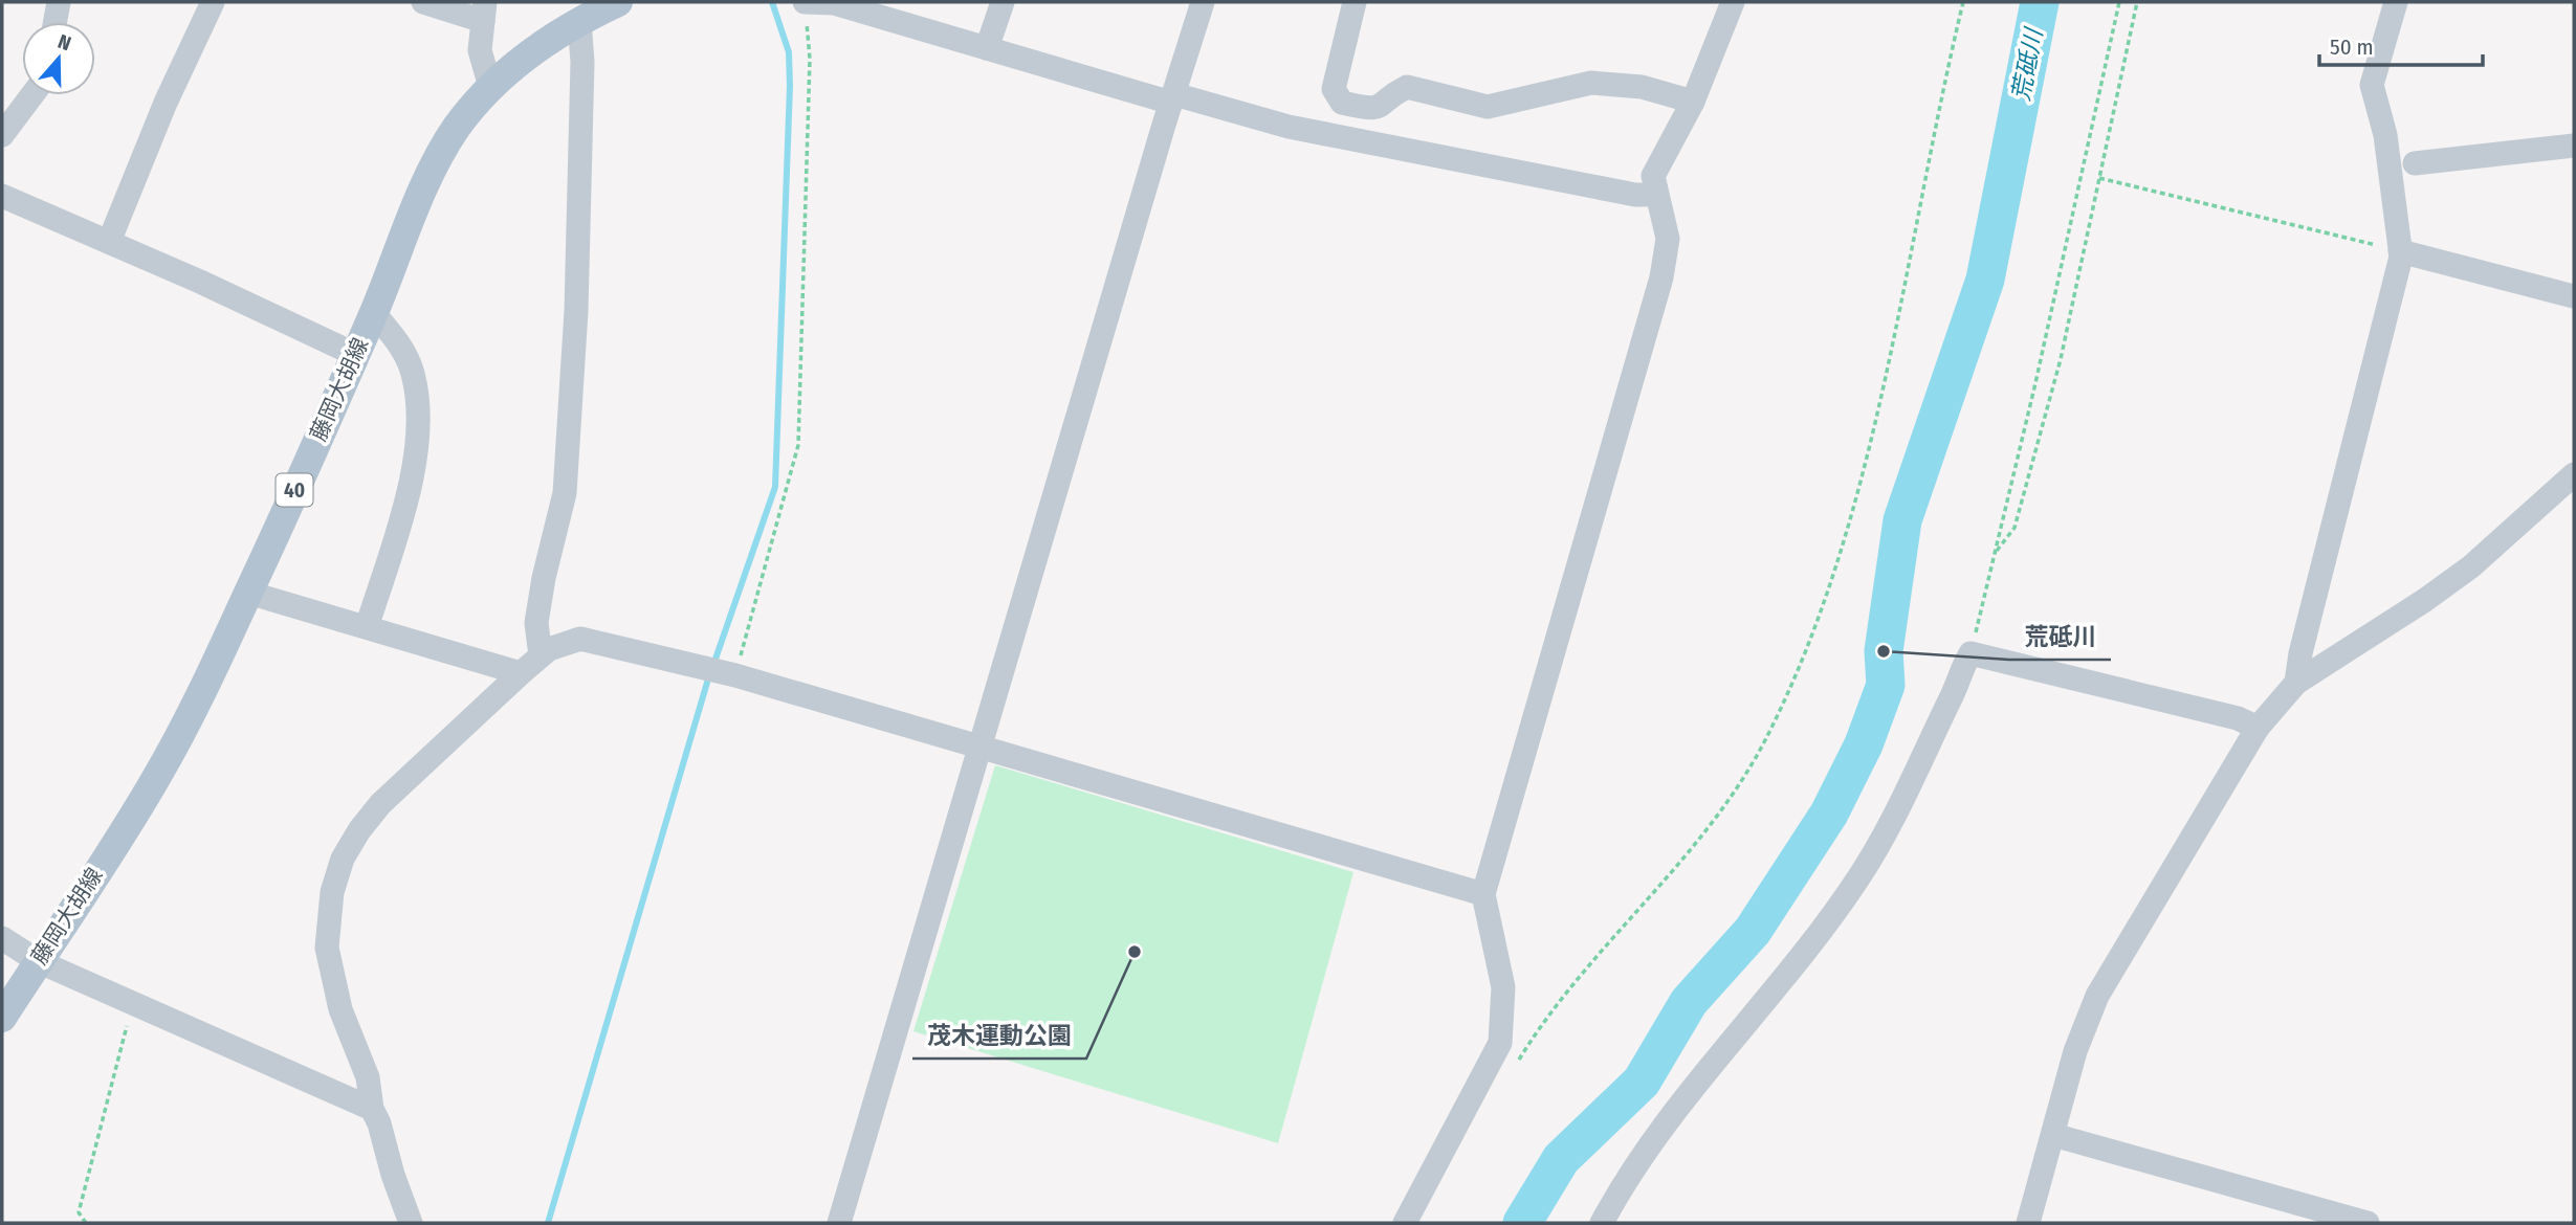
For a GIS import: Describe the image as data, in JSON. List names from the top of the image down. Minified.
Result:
{"streets":{"main road":["藤岡大胡線","40"]},"water":["荒砥川"],"places":["荒砥川","茂木運動公園"],"scale_bar":"50 m","north":"top"}
